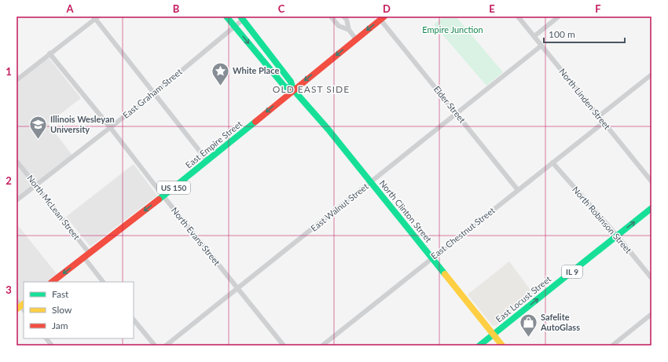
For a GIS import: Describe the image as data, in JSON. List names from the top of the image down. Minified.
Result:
{"streets":{"main road":["East Empire Street","US 150","North Clinton Street","IL 9","East Locust Street"],"street":["East Graham Street","North Linden Street","Elder Street","North McLean Street","East Walnut Street","North Robinson Street","East Chestnut Street","North Evans Street"]},"crossings":[["East Graham Street","North McLean Street"],["East Graham Street","North Evans Street"],["North Linden Street","East Walnut Street"],["North Linden Street","East Chestnut Street"],["Elder Street","East Empire Street"],["Elder Street","East Walnut Street"],["Elder Street","East Chestnut Street"],["East Empire Street","North McLean Street"],["East Empire Street","North Clinton Street"],["East Empire Street","North Evans Street"],["East Walnut Street","North Clinton Street"],["East Walnut Street","North Evans Street"],["North Clinton Street","East Chestnut Street"],["North Clinton Street","East Locust Street"],["North Robinson Street","East Chestnut Street"],["North Robinson Street","East Locust Street"]],"one_way":["East Empire Street","East Locust Street"],"districts":["OLD EAST SIDE"],"parks":["Empire Junction"],"places":{"place":["White Place"],"school or university":["Illinois Wesleyan University"],"shop":["Safelite AutoGlass"]},"legend":["Fast","Slow","Jam"],"scale_bar":"100 m","grid":{"columns":["A","B","C","D","E","F"],"rows":["1","2","3"]}}
